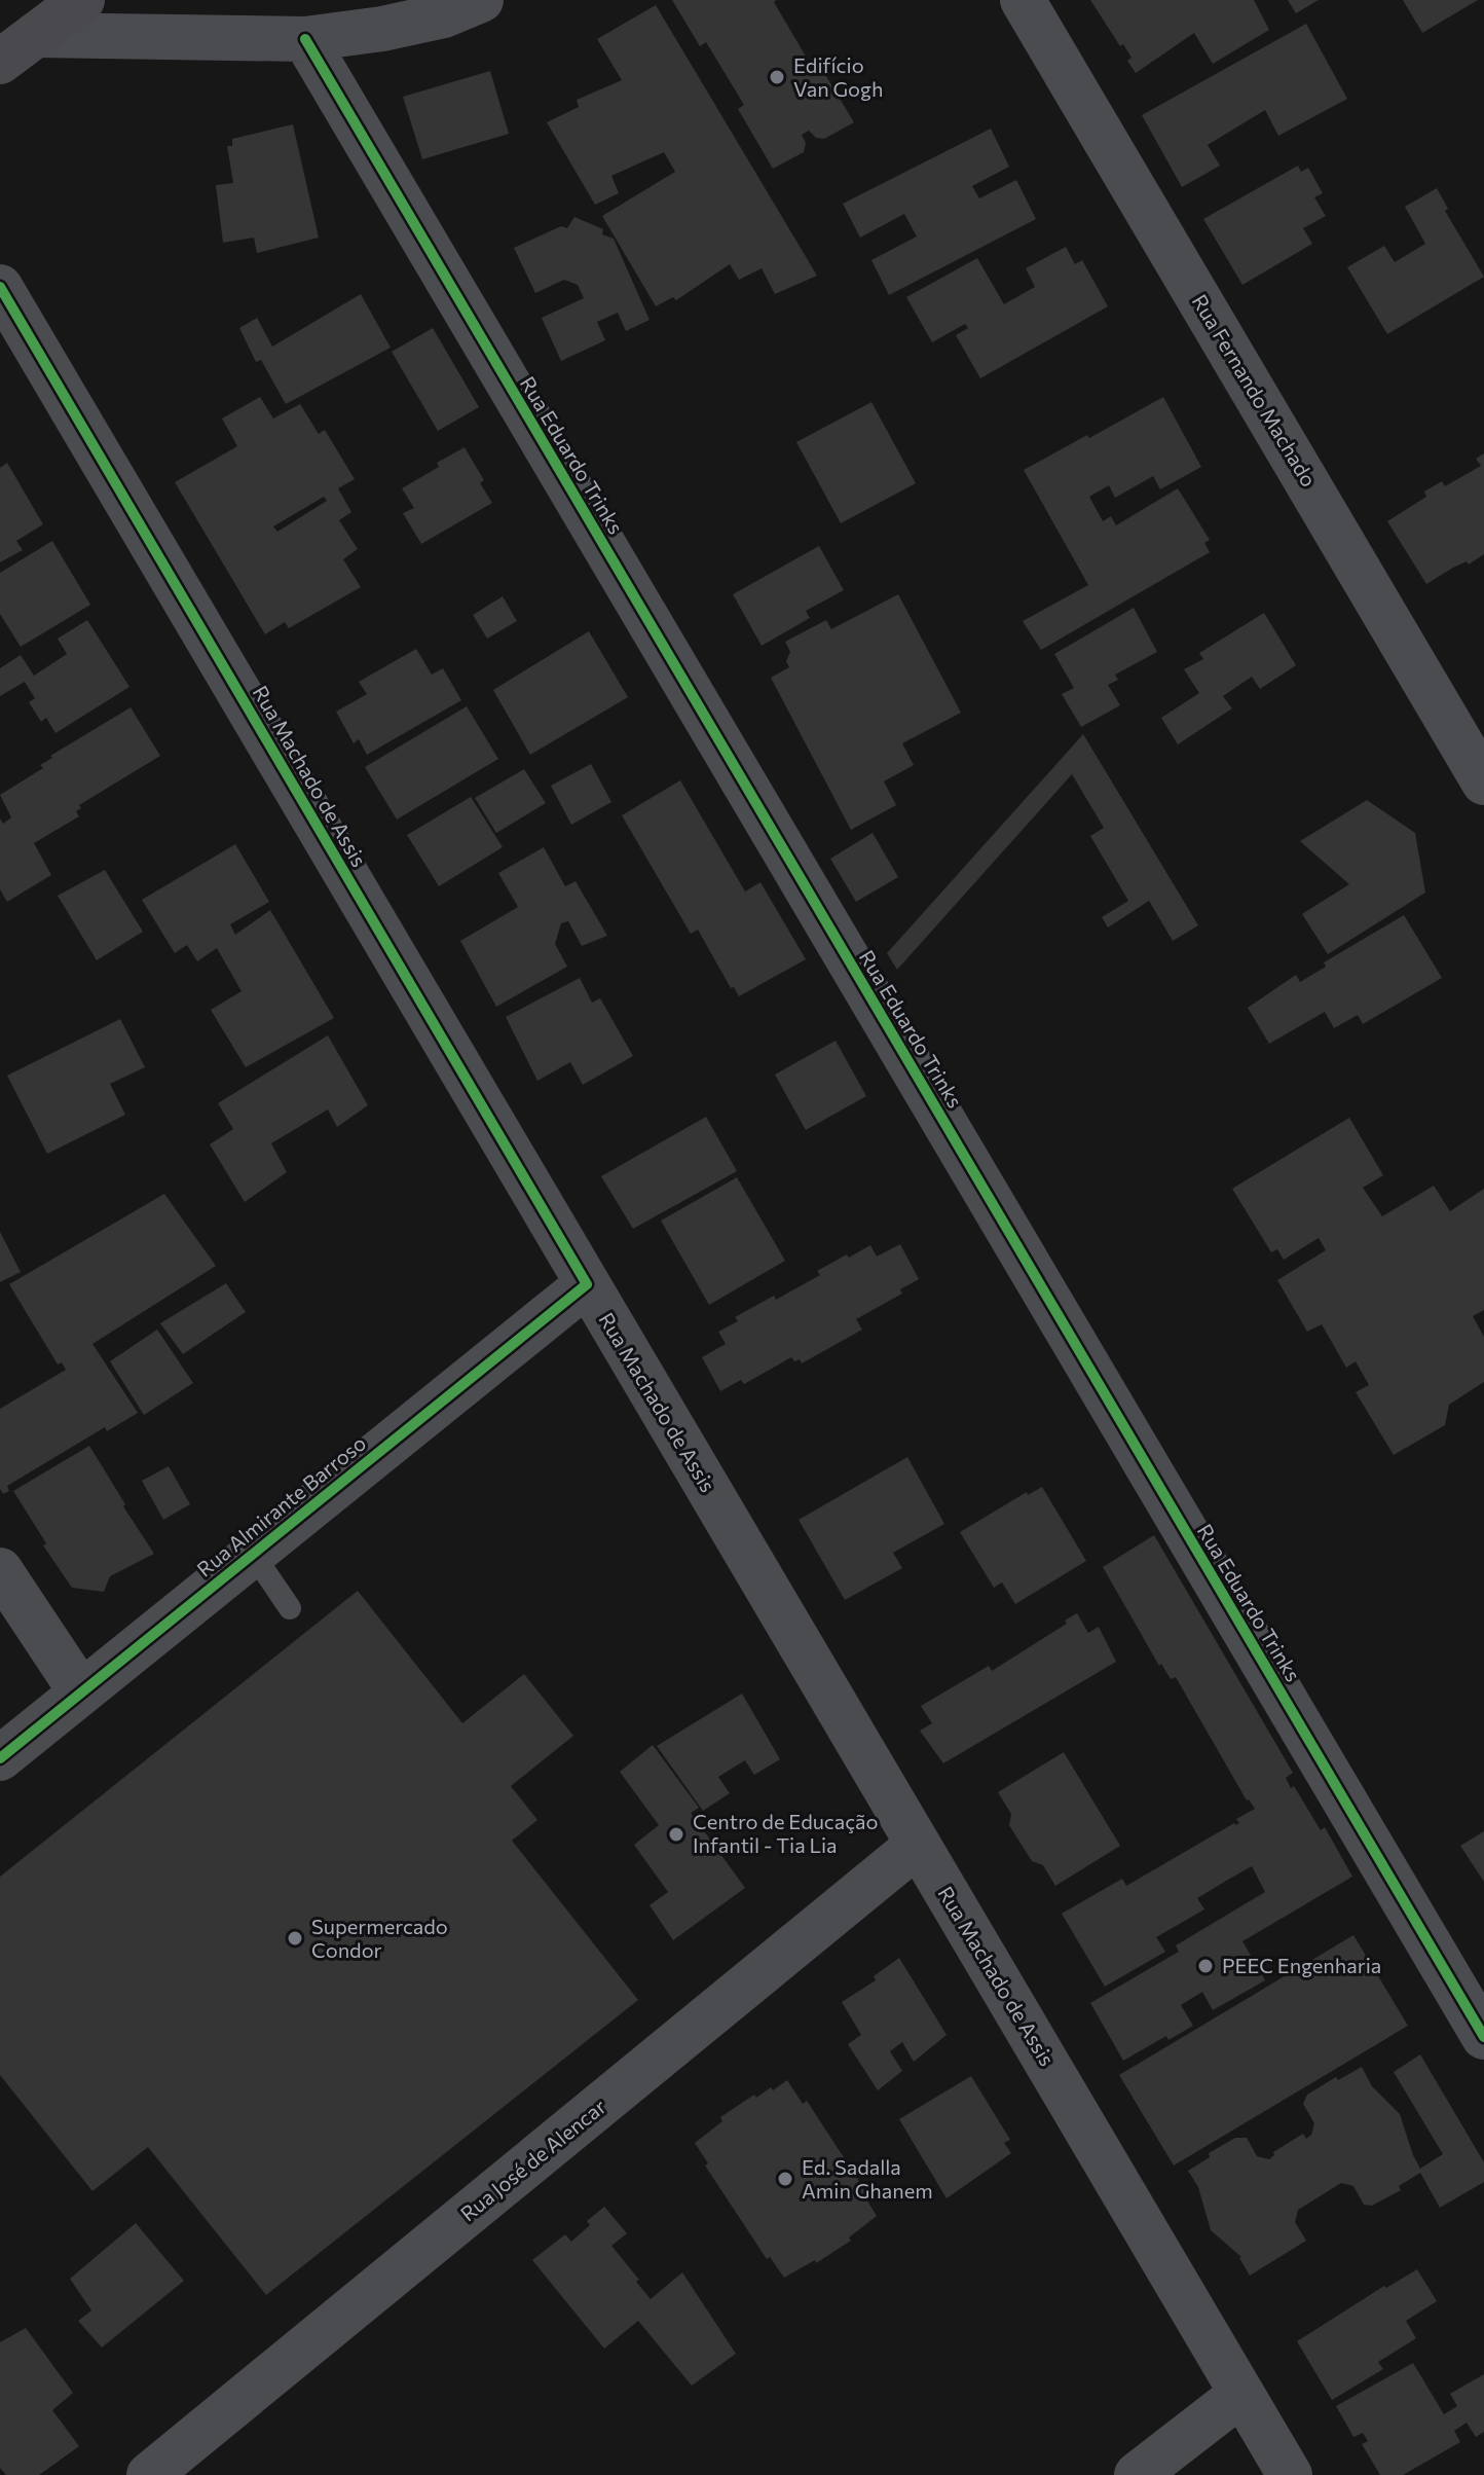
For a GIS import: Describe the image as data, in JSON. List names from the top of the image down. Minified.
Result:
{"streets":{"street":["Rua Fernando Machado","Rua Eduardo Trinks","Rua Machado de Assis","Rua Almirante Barroso","Rua José de Alencar"]},"crossings":[["Rua Machado de Assis","Rua Almirante Barroso"],["Rua Machado de Assis","Rua José de Alencar"]],"places":["Edifício Van Gogh","Centro de Educação Infantil - Tia Lia","Supermercado Condor","PEEC Engenharia","Ed. Sadalla Amin Ghanem"]}
